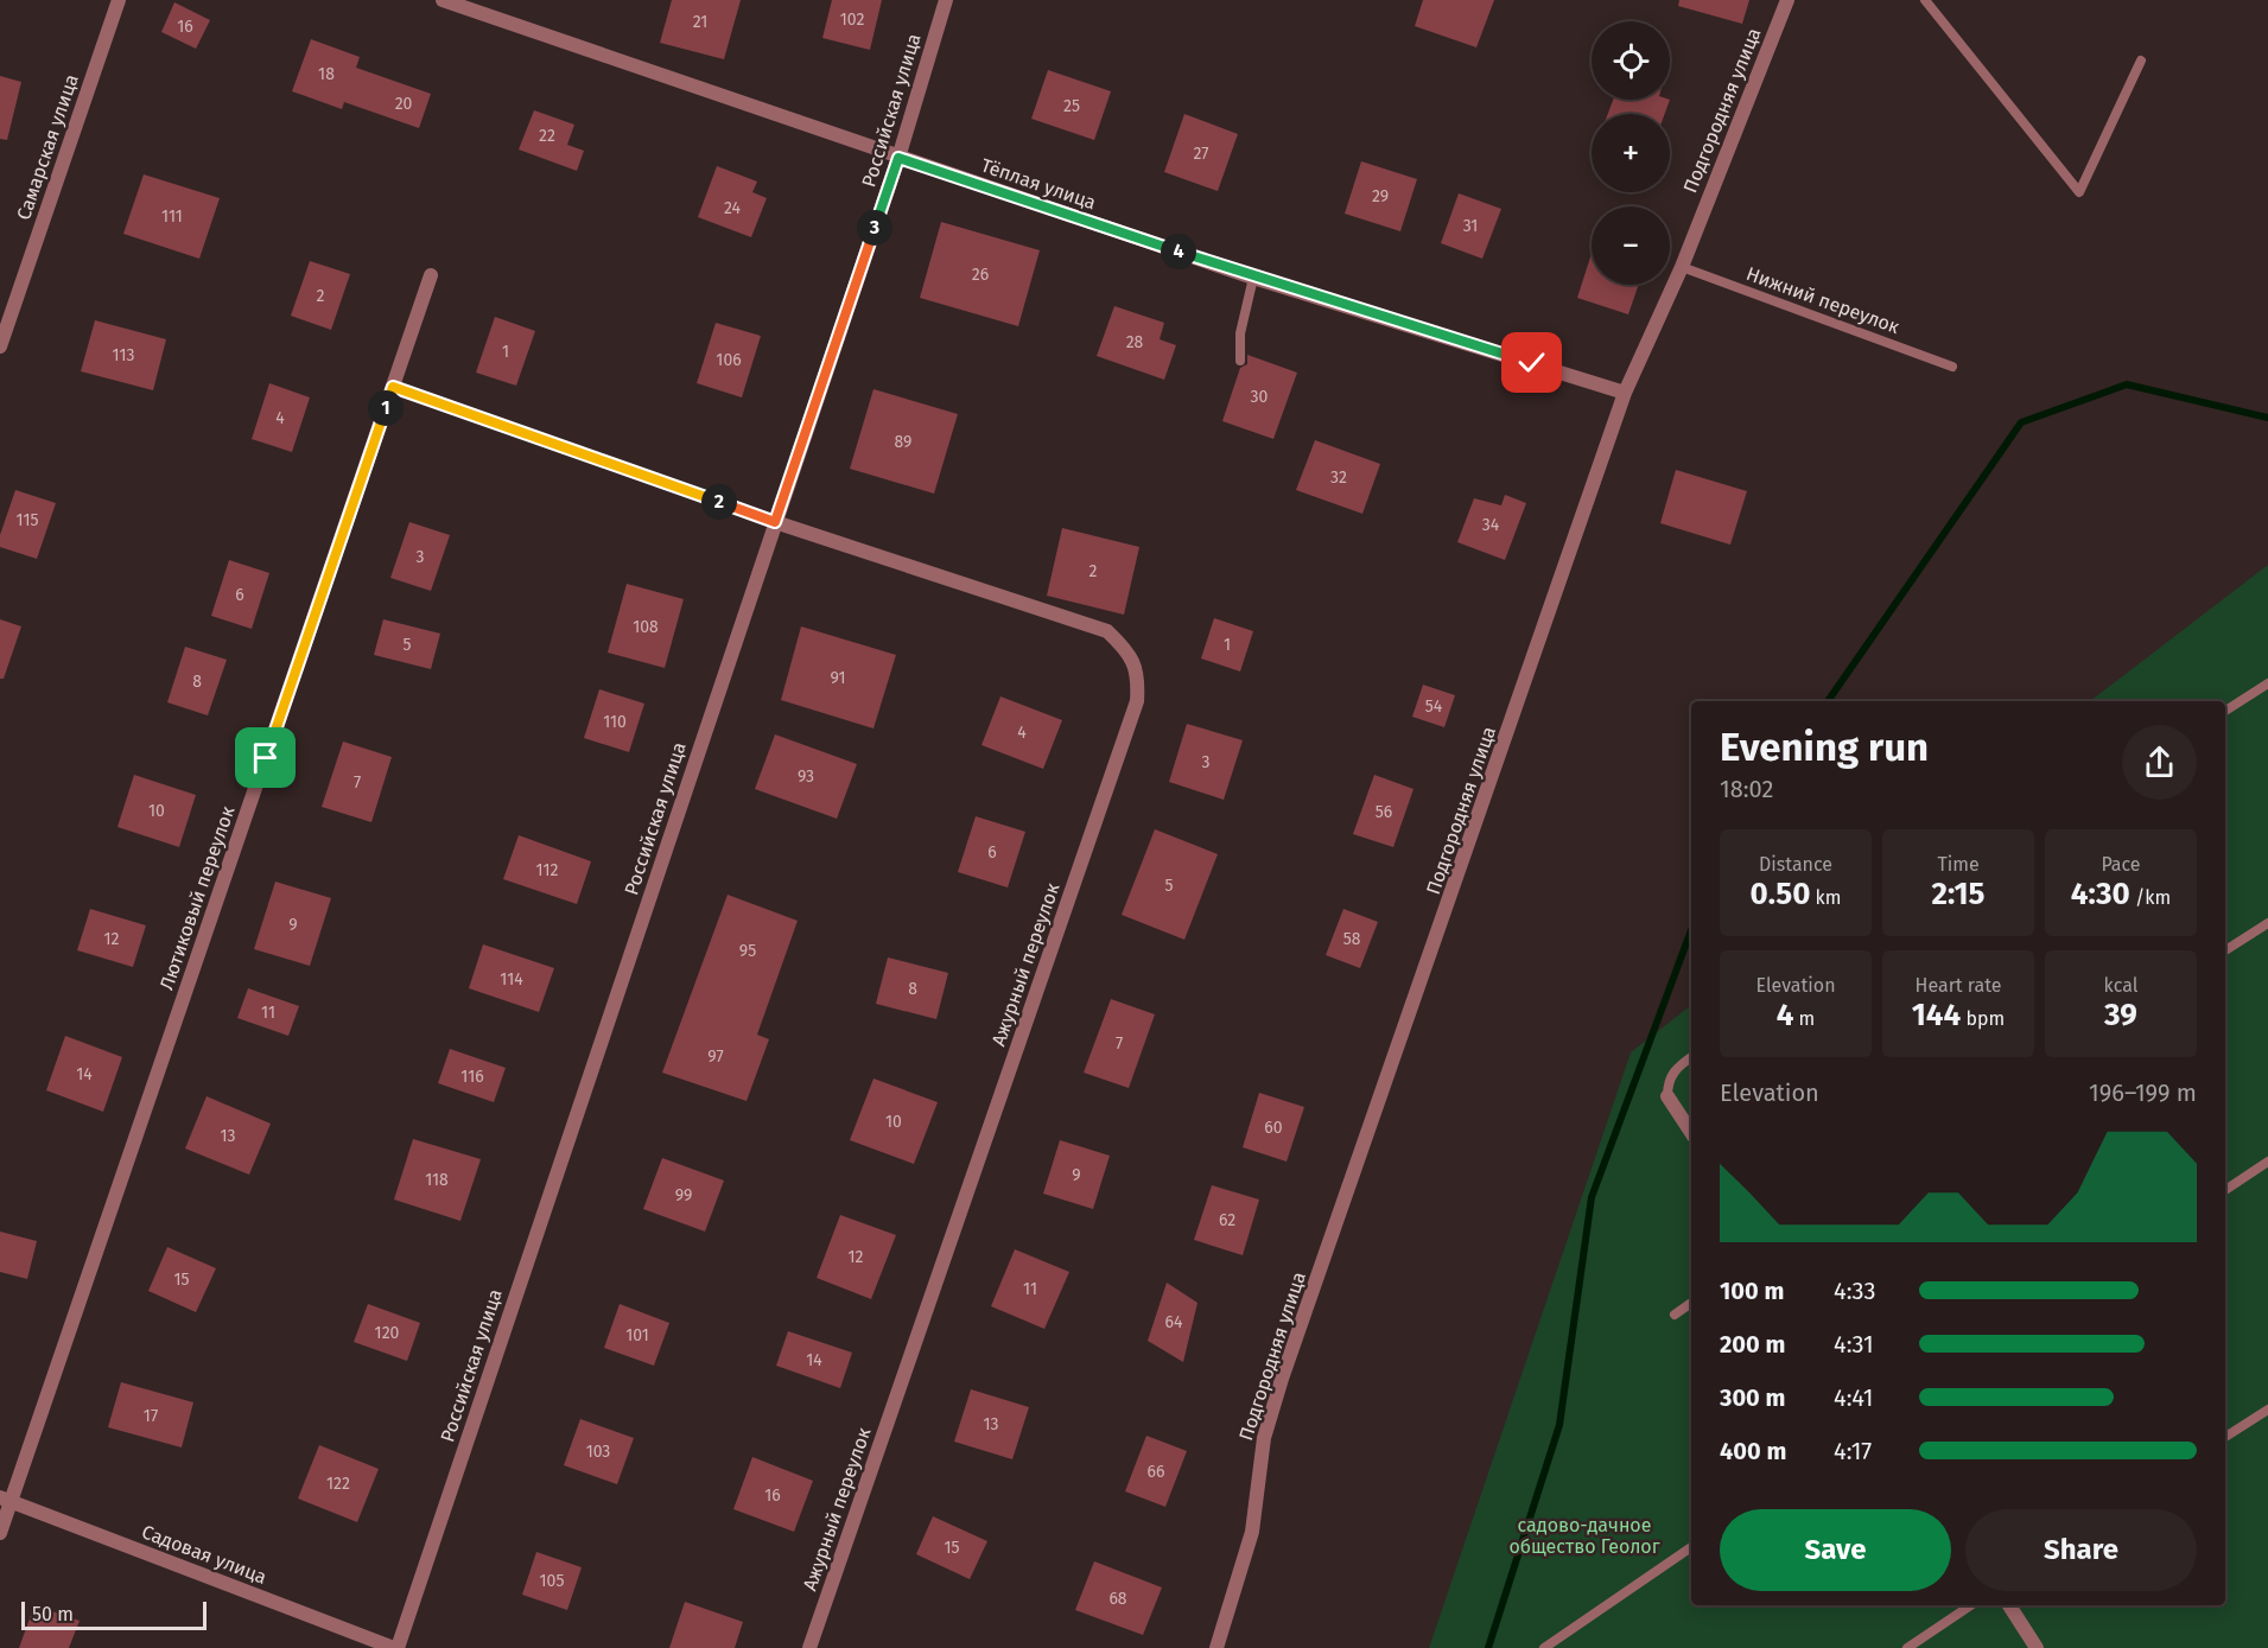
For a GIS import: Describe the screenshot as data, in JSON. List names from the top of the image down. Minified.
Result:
{"streets":{"street":["Российская улица","Подгородняя улица","Самарская улица","Тёплая улица","Лютиковый переулок","Ажурный переулок","Садовая улица"],"lane":["Нижний переулок"]},"crossings":[["Российская улица","Тёплая улица"],["Российская улица","Ажурный переулок"],["Российская улица","Садовая улица"],["Подгородняя улица","Тёплая улица"],["Подгородняя улица","Нижний переулок"],["Лютиковый переулок","Садовая улица"]],"parks":["садово-дачное общество Геолог"],"house_numbers":["102","21","16","18","20","25","22","27","29","24","111","31","26","2","28","1","113","106","30","4","89","32","115","34","3","2","6","108","5","1","91","8","54","110","4","3","93","7","10","56","6","112","5","9","12","58","95","114","8","11","7","97","14","116","10","60","13","9","118","99","62","12","15","11","64","120","101","14","17","13","103","66","122","16","15","105","68"],"scale_bar":"50 m","page":{"map_buttons":["+","−"],"pins":["3","4","1","2"],"heading":["Evening run","18:02"],"stats":[["Distance","0.50 km"],["Time","2:15"],["Pace","4:30 /km"],["Elevation","4 m"],["Heart rate","144 bpm"],["kcal","39"]],"chart":["Elevation","196–199 m"],"list":[{"name":"100 m","note":"4:33"},{"name":"200 m","note":"4:31"},{"name":"300 m","note":"4:41"},{"name":"400 m","note":"4:17"}],"buttons":["Save","Share"],"scale":"50 m"}}
